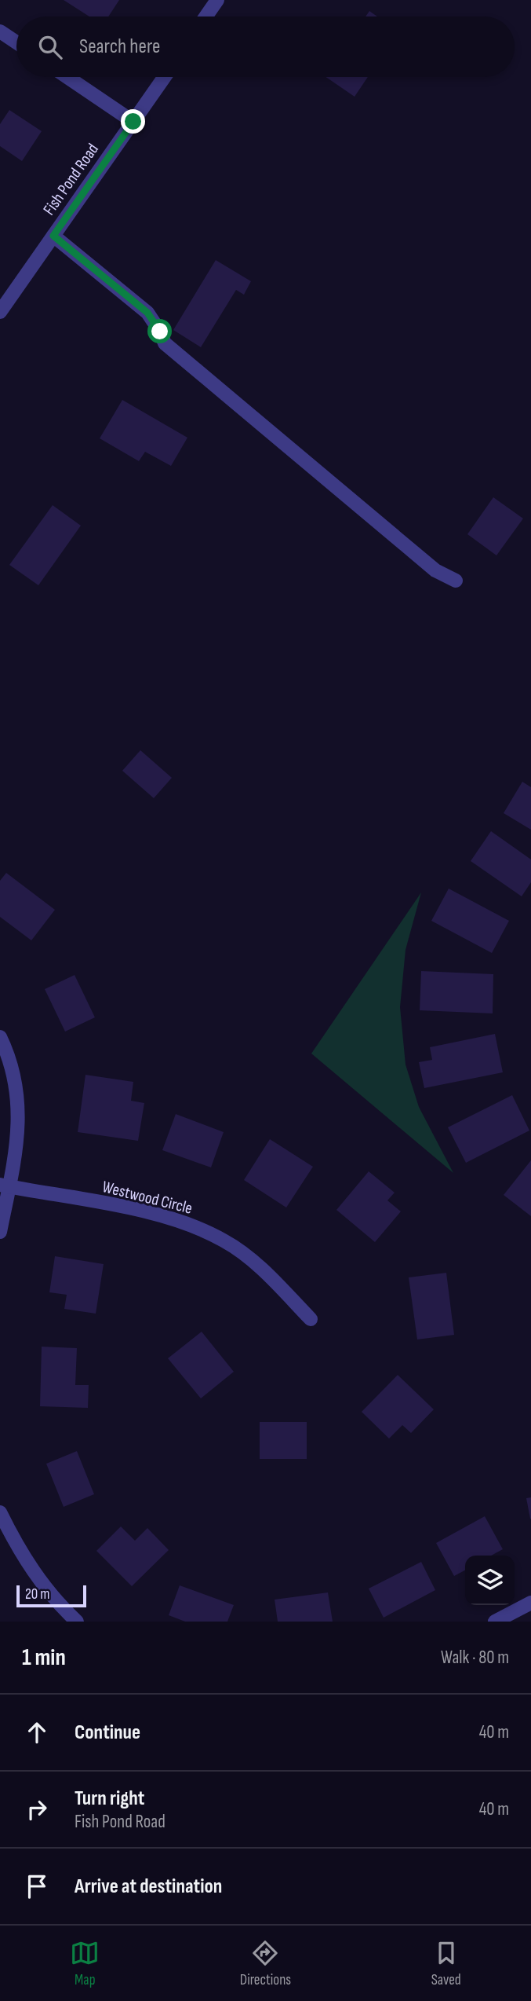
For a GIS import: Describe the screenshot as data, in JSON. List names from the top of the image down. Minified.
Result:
{"streets":{"street":["Fish Pond Road","Westwood Circle"]},"scale_bar":"20 m","page":{"search":"Search here","scale":"20 m","heading":["1 min","Walk · 80 m"],"list":[["Continue","40 m"],["Turn right","Fish Pond Road","40 m"],"Arrive at destination"],"nav":["Map","Directions","Saved"]}}
